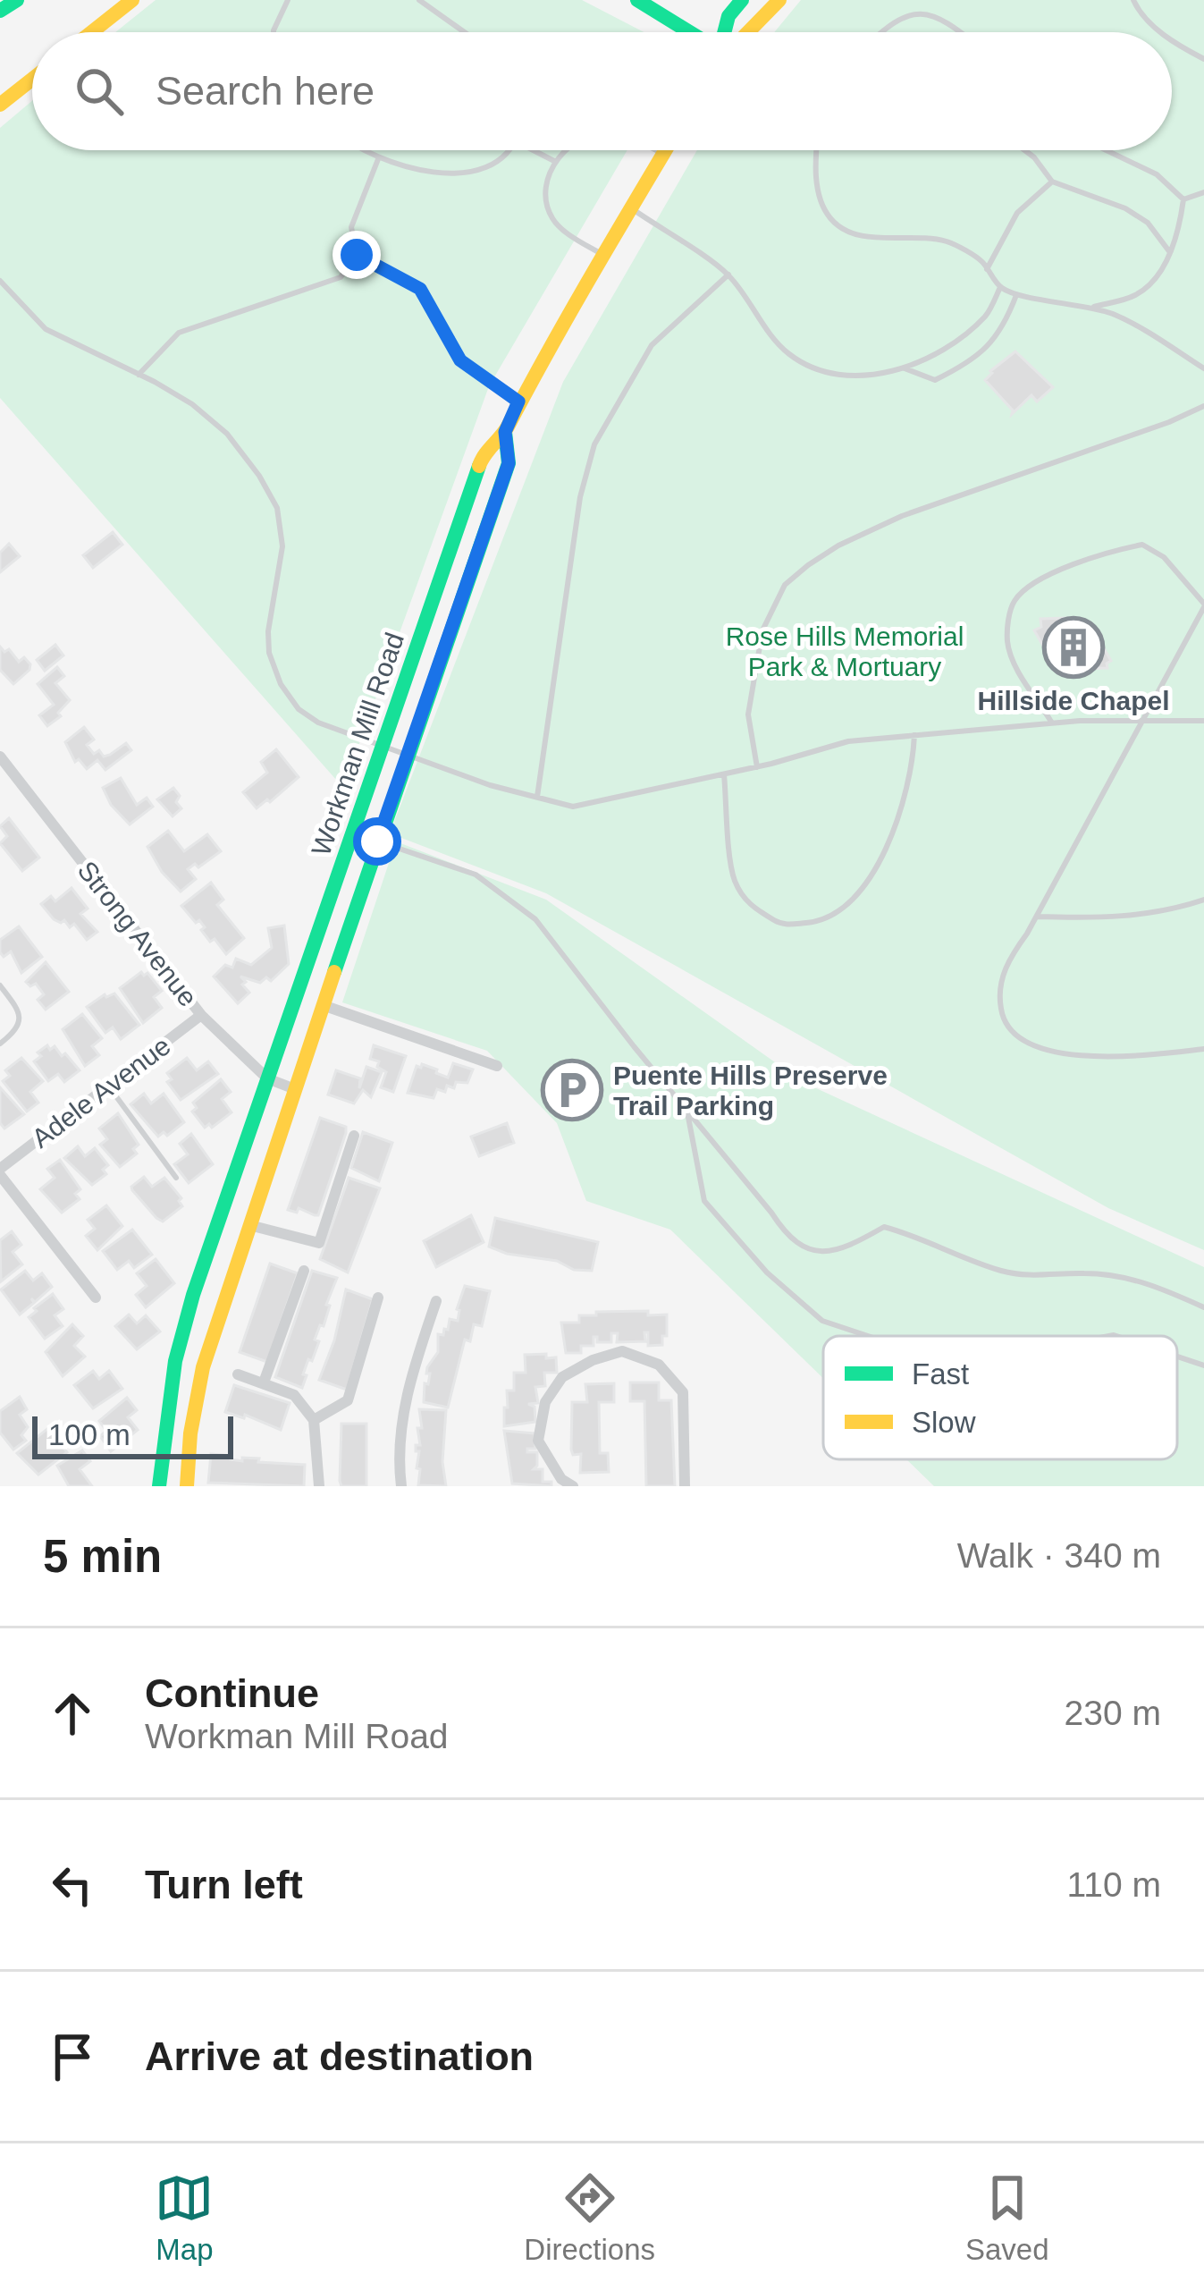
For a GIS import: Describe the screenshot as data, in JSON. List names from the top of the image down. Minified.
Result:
{"streets":{"main road":["Workman Mill Road"],"street":["Strong Avenue","Adele Avenue"]},"crossings":[["Workman Mill Road","Strong Avenue"],["Strong Avenue","Adele Avenue"]],"parks":["Rose Hills Memorial Park & Mortuary"],"places":{"building":["Hillside Chapel"],"parking":["Puente Hills Preserve Trail Parking"]},"legend":["Fast","Slow"],"scale_bar":"100 m","page":{"search":"Search here","scale":"100 m","heading":["5 min","Walk · 340 m"],"list":[["Continue","Workman Mill Road","230 m"],["Turn left","110 m"],"Arrive at destination"],"nav":["Map","Directions","Saved"]}}
